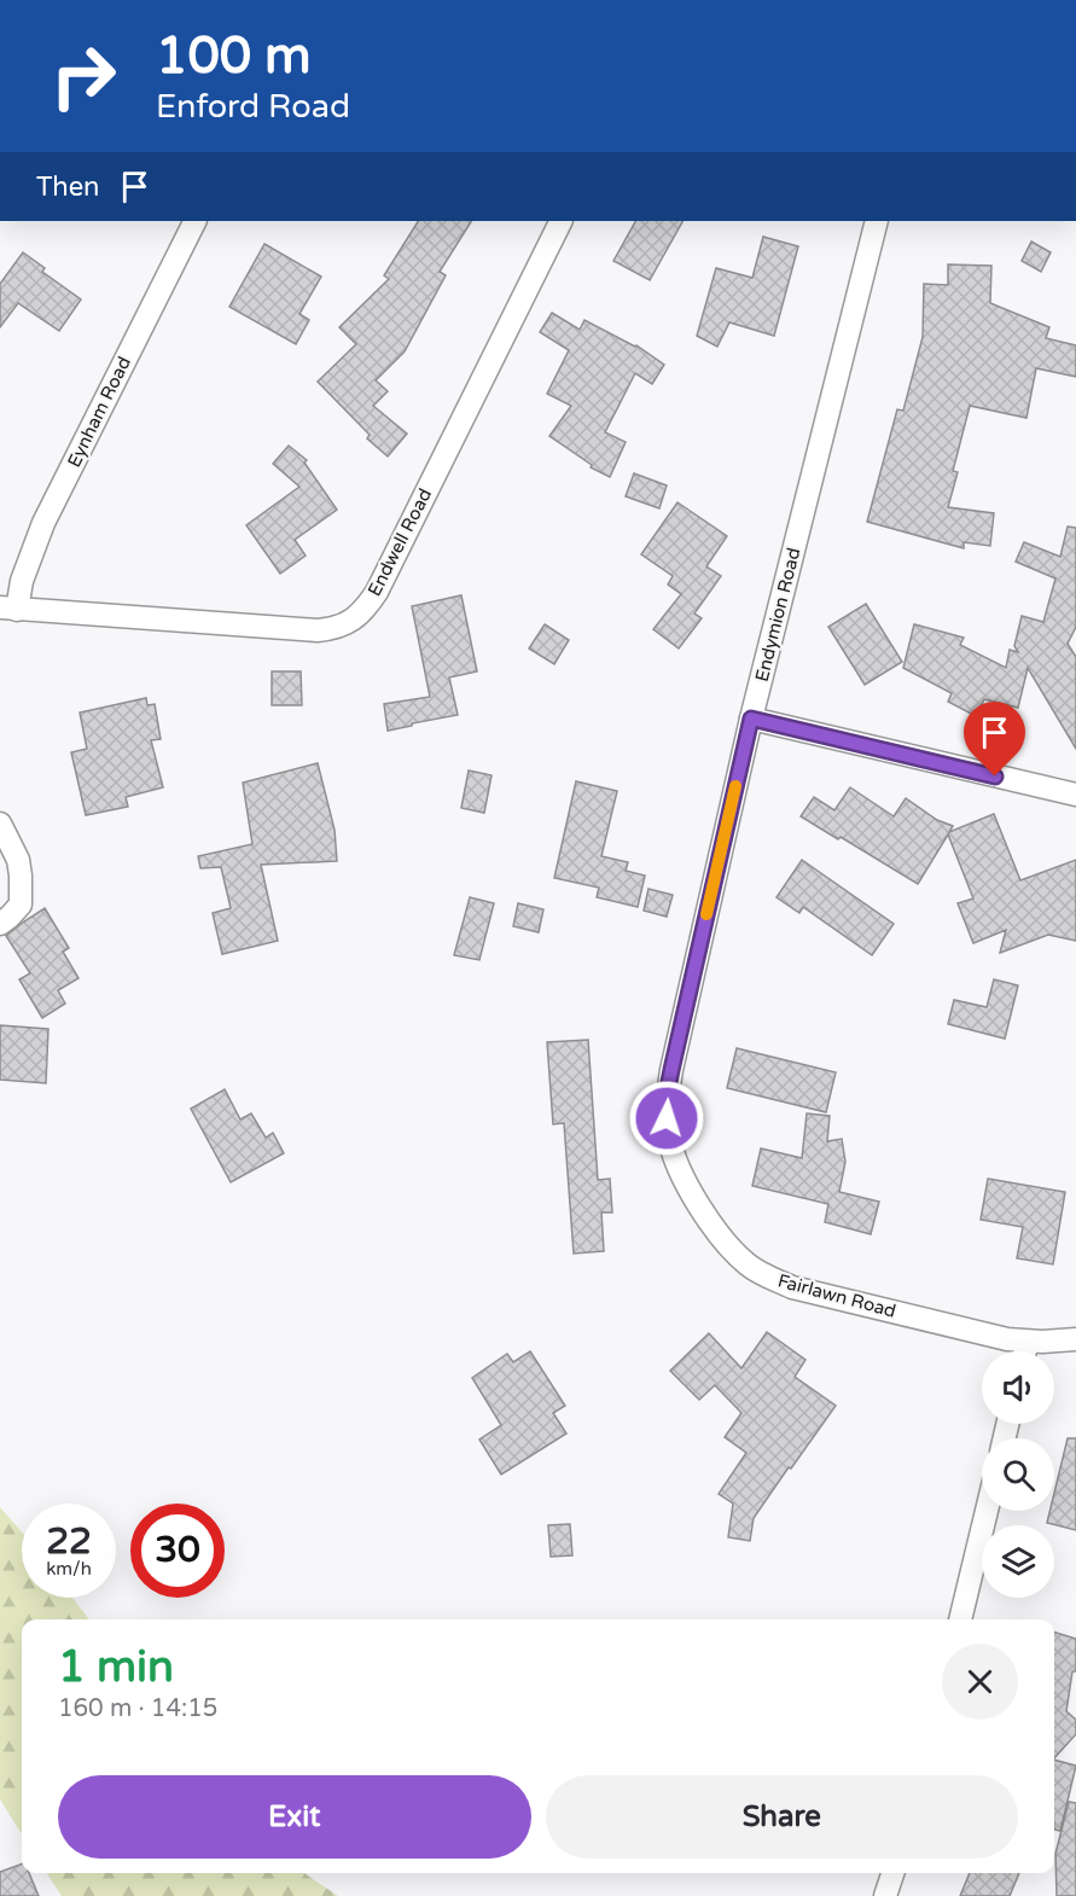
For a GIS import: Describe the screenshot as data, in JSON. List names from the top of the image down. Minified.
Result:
{"streets":{"street":["Eynham Road","Endwell Road","Endymion Road","Fairlawn Road"]},"crossings":[["Eynham Road","Endwell Road"],["Endymion Road","Fairlawn Road"]],"page":{"turn":["100 m","Enford Road"],"then":"Then","speed":"22 km/h","limit":"30","heading":["1 min","160 m · 14:15"],"buttons":["Exit","Share"]}}
